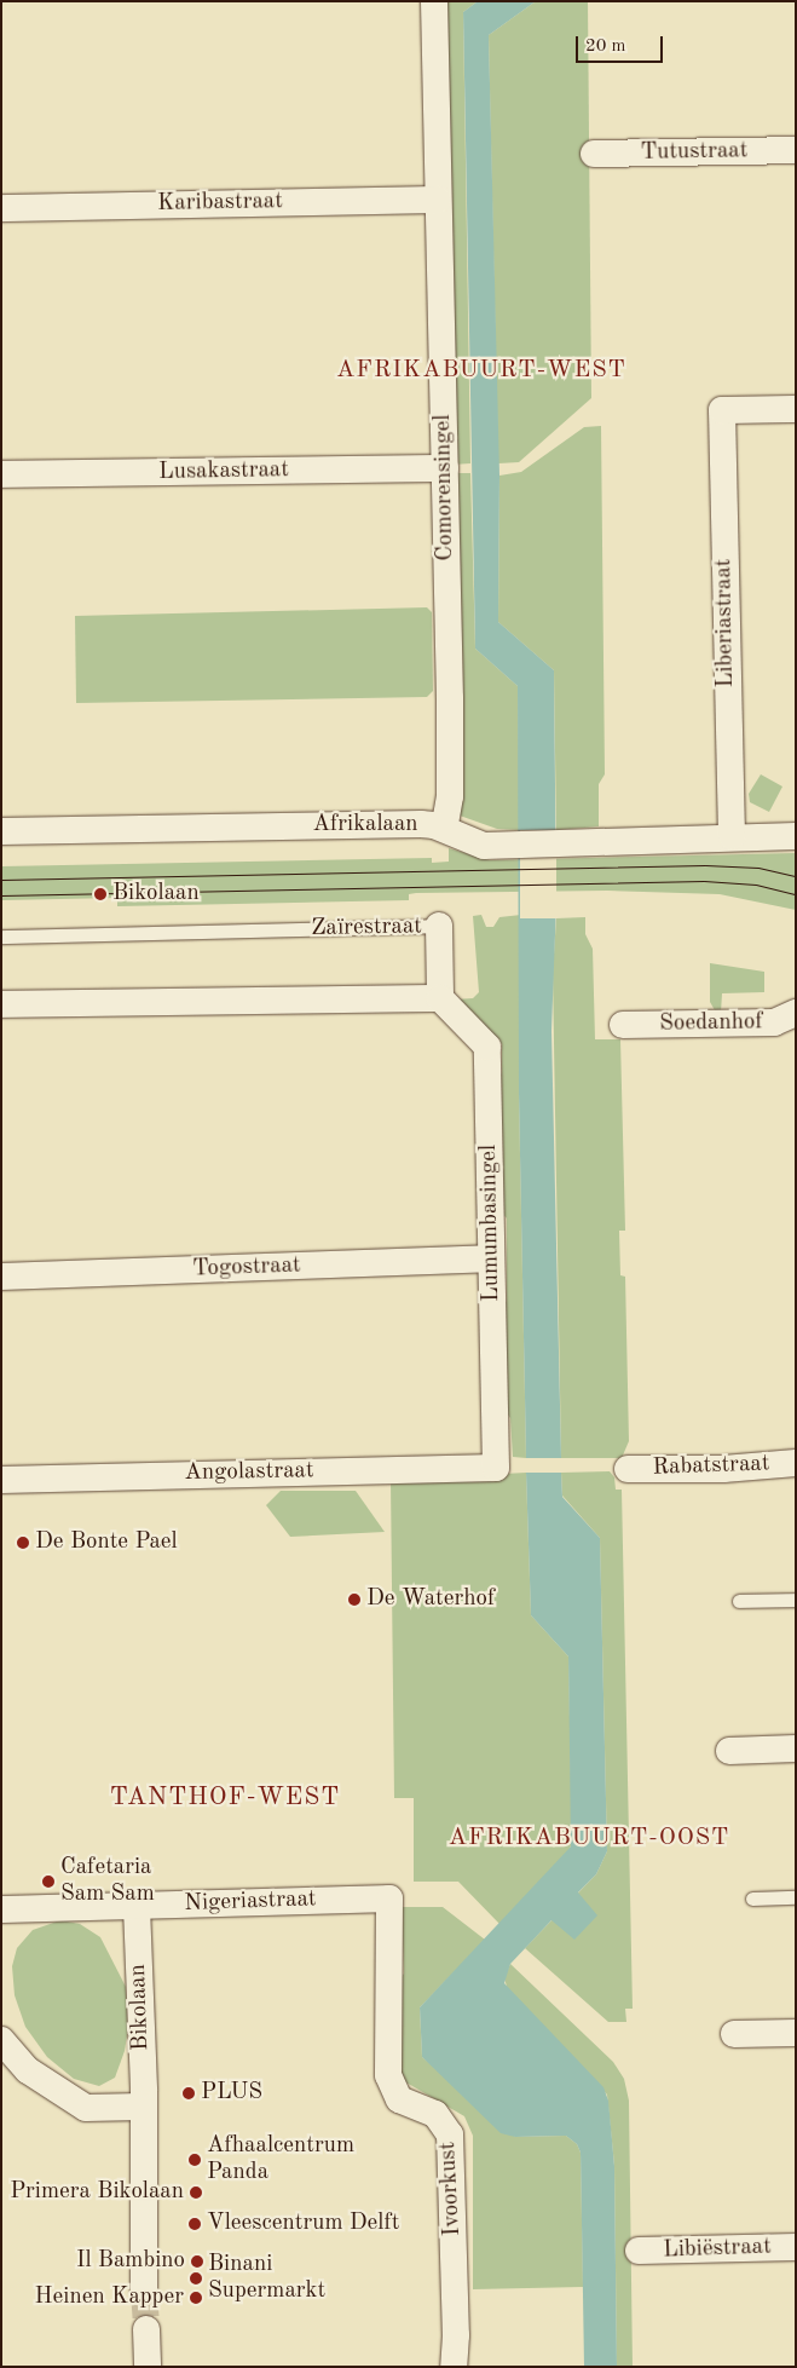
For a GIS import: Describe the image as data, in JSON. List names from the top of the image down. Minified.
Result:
{"streets":{"street":["Tutustraat","Karibastraat","Lusakastraat","Comorensingel","Liberiastraat","Afrikalaan","Zaïrestraat","Soedanhof","Lumumbasingel","Togostraat","Rabatstraat","Angolastraat","Nigeriastraat","Bikolaan","Ivoorkust","Libiëstraat"]},"crossings":[["Karibastraat","Comorensingel"],["Lusakastraat","Comorensingel"],["Comorensingel","Afrikalaan"],["Liberiastraat","Afrikalaan"],["Zaïrestraat","Lumumbasingel"],["Lumumbasingel","Togostraat"],["Lumumbasingel","Angolastraat"],["Nigeriastraat","Bikolaan"],["Nigeriastraat","Ivoorkust"]],"districts":["AFRIKABUURT-WEST","TANTHOF-WEST","AFRIKABUURT-OOST"],"places":["Bikolaan","De Bonte Pael","De Waterhof","Cafetaria Sam Sam","PLUS","Afhaalcentrum Panda","Primera Bikolaan","Vleescentrum Delft","Il Bambino","Binani Supermarkt","Heinen Kapper"],"scale_bar":"20 m"}
